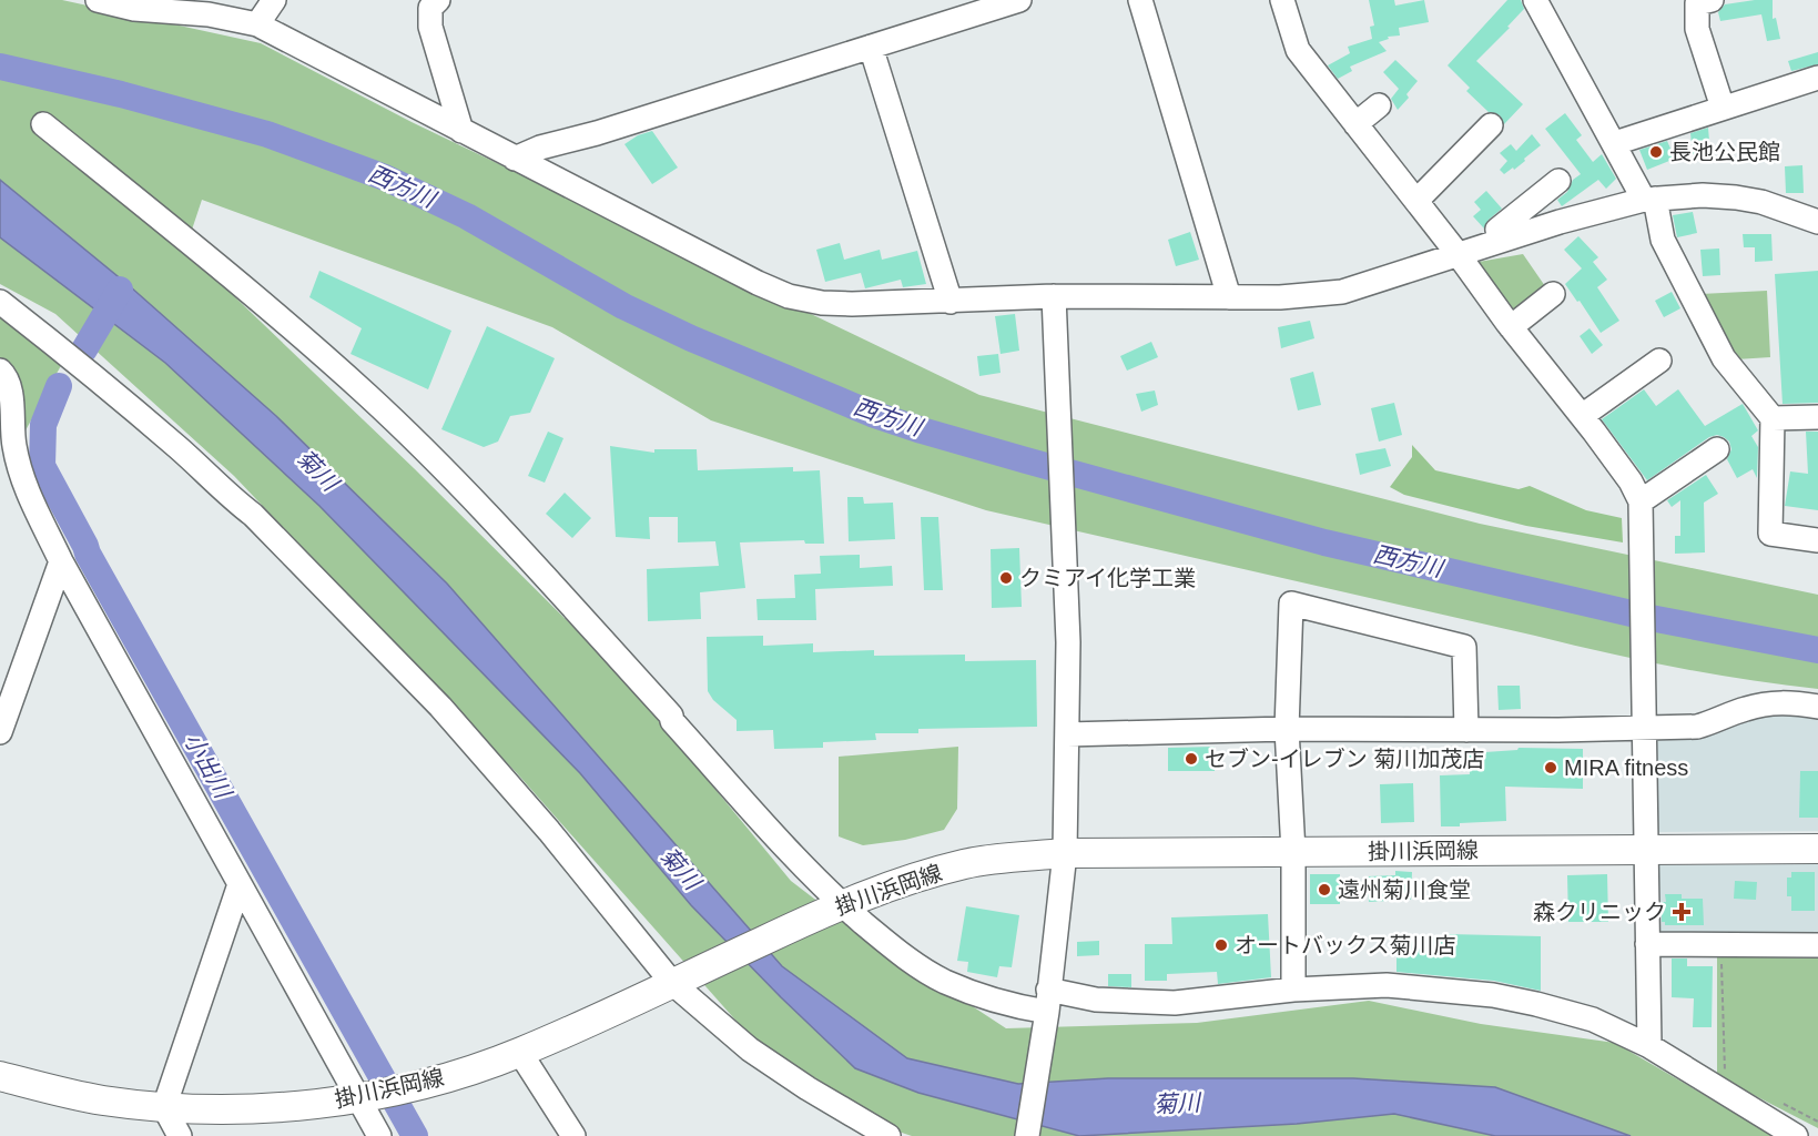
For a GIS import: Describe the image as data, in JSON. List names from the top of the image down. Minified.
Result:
{"streets":{"main road":["掛川浜岡線"]},"water":["西方川","菊川","小出川"],"places":{"other":["長池公民館","クミアイ化学工業","セブン-イレブン 菊川加茂店","MIRA fitness","遠州菊川食堂","オートバックス菊川店"],"health":["森クリニック"]}}
